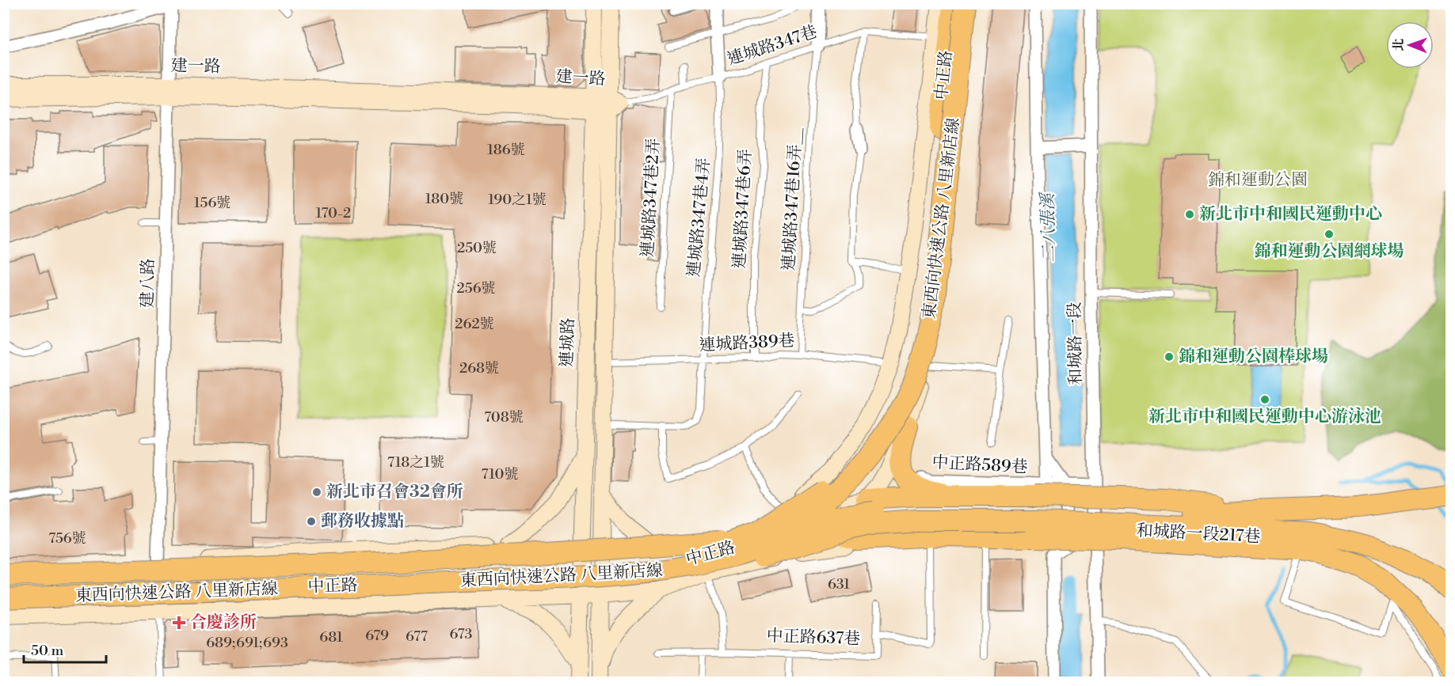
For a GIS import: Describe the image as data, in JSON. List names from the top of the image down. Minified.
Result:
{"streets":{"highway":["東西向快速公路 八里新店線"],"main road":["建一路","中正路","連城路"],"street":["建八路","和城路一段","中正路589巷","和城路一段217巷"],"lane":["連城路347巷","連城路347巷2弄","連城路347巷16弄＿","連城路347巷6弄","連城路347巷4弄","連城路389巷","中正路637巷"]},"crossings":[["連城路347巷","建一路"],["連城路347巷","中正路"],["連城路347巷","連城路347巷2弄"],["連城路347巷","連城路347巷16弄＿"],["連城路347巷","連城路347巷6弄"],["連城路347巷","連城路347巷4弄"],["建一路","建八路"],["建一路","連城路"],["中正路","東西向快速公路 八里新店線"],["中正路","建八路"],["中正路","連城路"],["中正路","連城路389巷"],["中正路","中正路589巷"],["連城路347巷16弄＿","連城路389巷"],["連城路347巷6弄","連城路389巷"],["連城路347巷4弄","連城路389巷"],["和城路一段","中正路589巷"],["和城路一段","和城路一段217巷"]],"water":["二八張溪"],"parks":["錦和運動公園"],"places":{"other":["新北市中和國民運動中心","錦和運動公園網球場","錦和運動公園棒球場","新北市中和國民運動中心游泳池","新北市召會32會所","郵務收據點"],"health":["合慶診所"]},"house_numbers":["186號","180號","190之1號","156號","170-2","250號","256號","262號","268號","708號","718之1號","710號","756號","631","673","679","677","681","689;691;693"],"scale_bar":"50 m","north":"left"}
